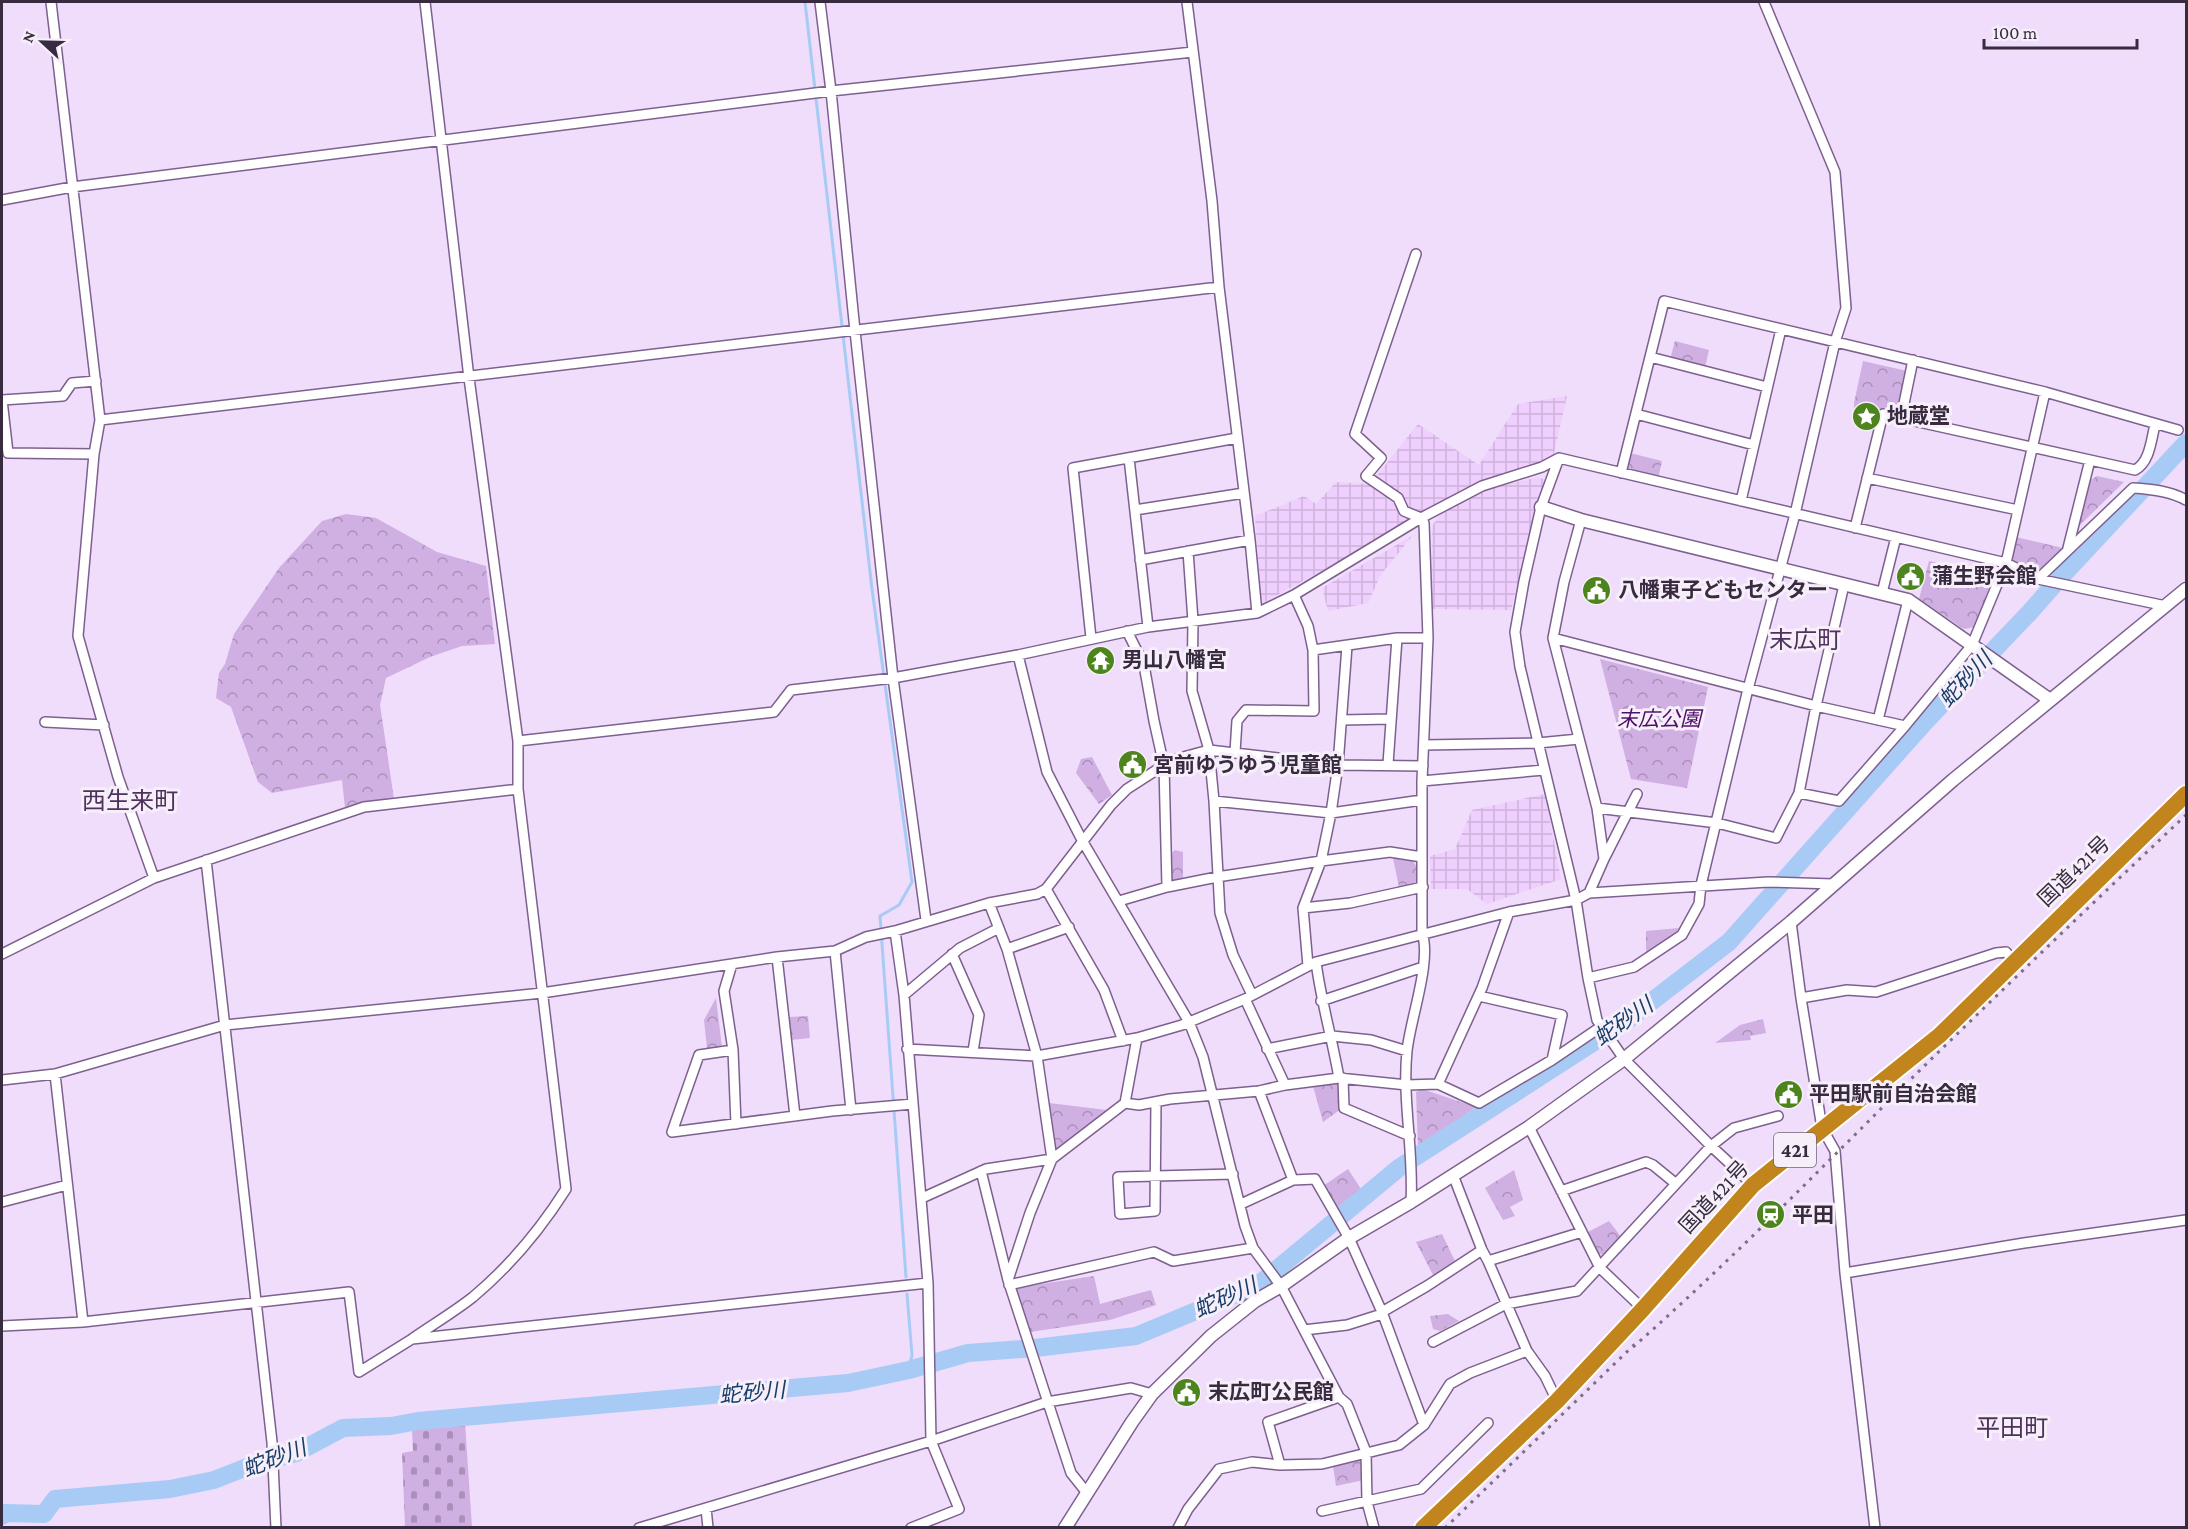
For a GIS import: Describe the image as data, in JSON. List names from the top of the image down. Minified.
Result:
{"streets":{"highway":["国道421号","421"]},"districts":["末広町","西生来町","平田町"],"water":["蛇砂川"],"parks":["末広公園"],"places":{"place":["地蔵堂"],"public building":["蒲生野会館","八幡東子どもセンター","宮前ゆうゆう児童館","平田駅前自治会館","末広町公民館"],"temple":["男山八幡宮"],"station":["平田"]},"scale_bar":"100 m","north":"left"}
